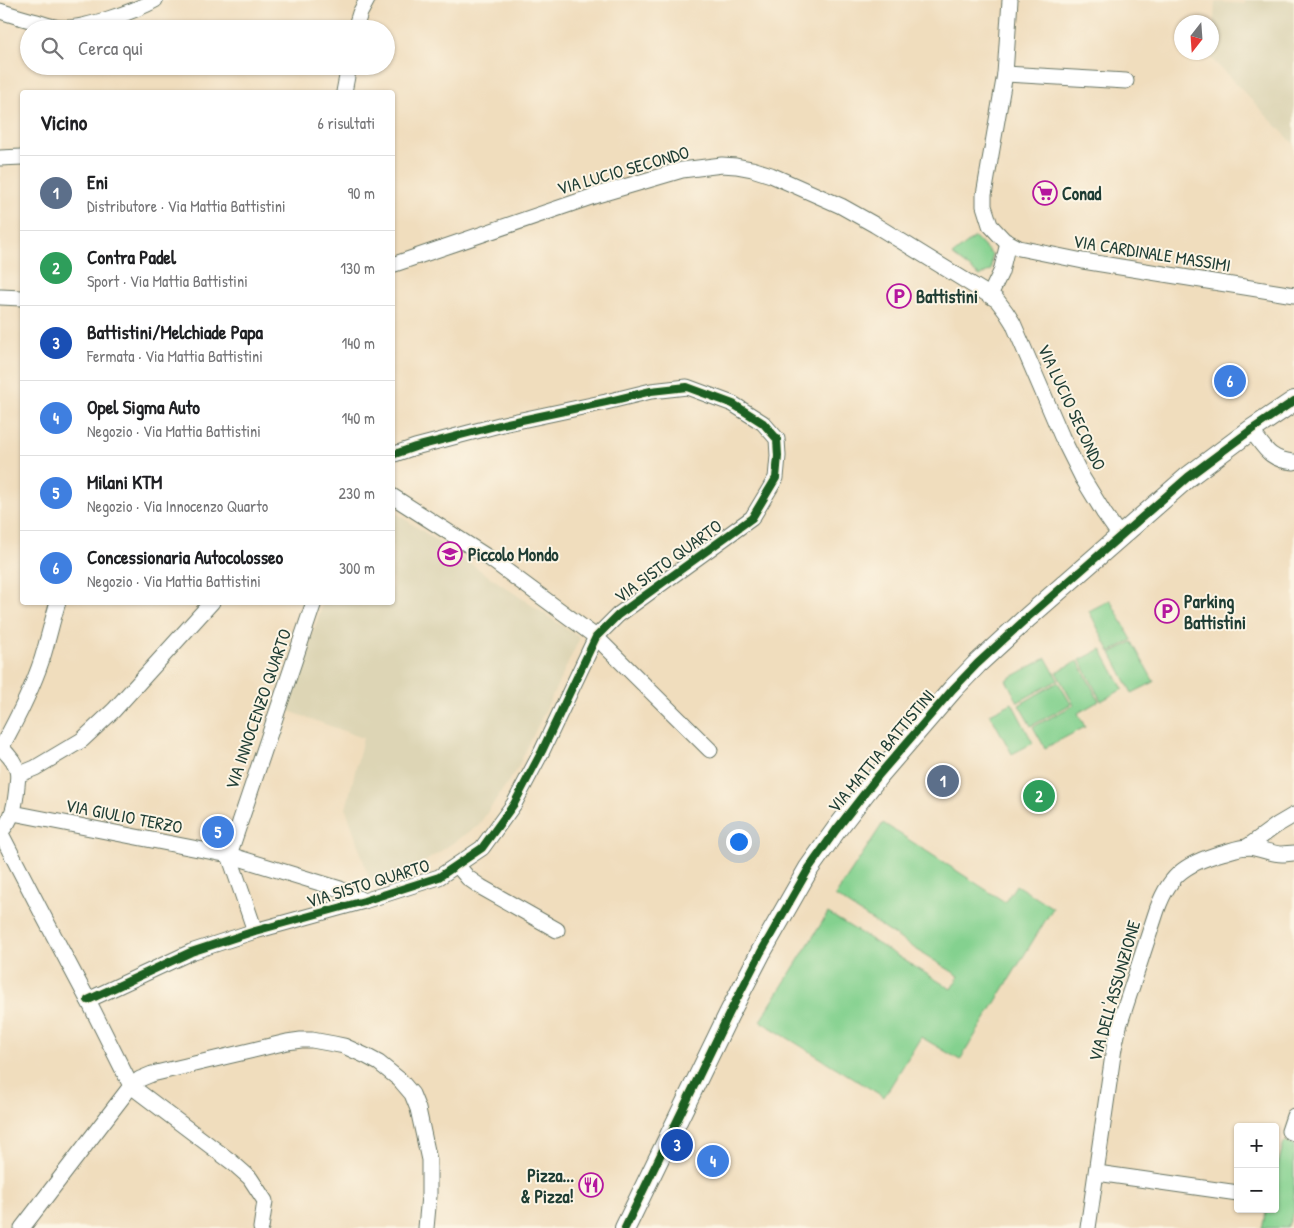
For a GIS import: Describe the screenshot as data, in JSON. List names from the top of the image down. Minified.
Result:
{"streets":{"main road":["VIA MATTIA BATTISTINI"],"street":["VIA LUCIO SECONDO","VIA CARDINALE MASSIMI","VIA SISTO QUARTO","VIA INNOCENZO QUARTO","VIA GIULIO TERZO","VIA DELL'ASSUNZIONE"]},"crossings":[["VIA LUCIO SECONDO","VIA MATTIA BATTISTINI"],["VIA SISTO QUARTO","VIA GIULIO TERZO"],["VIA INNOCENZO QUARTO","VIA GIULIO TERZO"]],"places":{"supermarket":["Conad"],"parking":["Battistini","Parking Battistini"],"school or university":["Piccolo Mondo"],"restaurant":["Pizza... & Pizza!"]},"north":"bottom","page":{"search":"Cerca qui","heading":["Vicino","6 risultati"],"list":[{"mark":"1","name":"Eni","note":"Distributore · Via Mattia Battistini","value":"90 m"},{"mark":"2","name":"Contra Padel","note":"Sport · Via Mattia Battistini","value":"130 m"},{"mark":"3","name":"Battistini/Melchiade Papa","note":"Fermata · Via Mattia Battistini","value":"140 m"},{"mark":"4","name":"Opel Sigma Auto","note":"Negozio · Via Mattia Battistini","value":"140 m"},{"mark":"5","name":"Milani KTM","note":"Negozio · Via Innocenzo Quarto","value":"230 m"},{"mark":"6","name":"Concessionaria Autocolosseo","note":"Negozio · Via Mattia Battistini","value":"300 m"}],"pins":["6","1","2","5","3","4"],"map_buttons":["+","−"]}}
